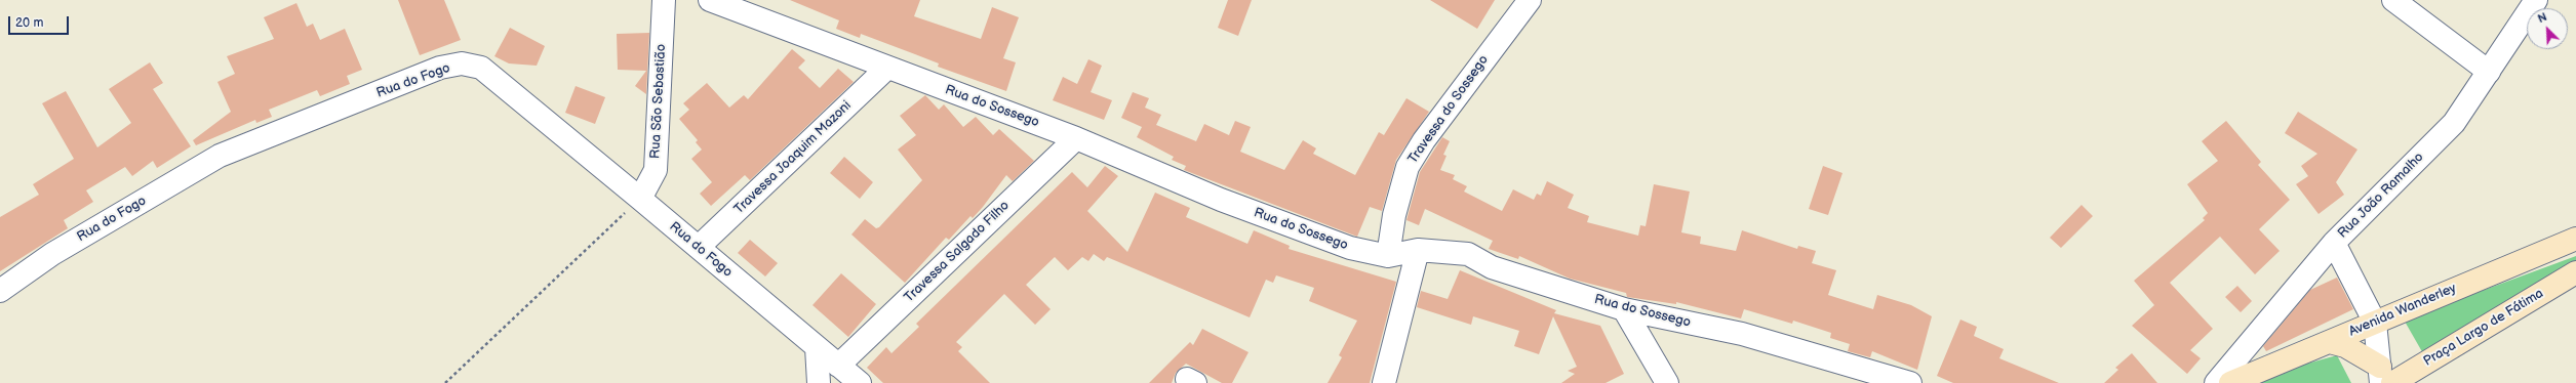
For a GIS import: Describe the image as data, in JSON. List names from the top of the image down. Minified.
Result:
{"streets":{"main road":["Avenida Wanderley","Praça Largo de Fátima"],"street":["Rua do Fogo","Rua São Sebastião","Rua do Sossego","Travessa do Sossego","Travessa Joaquim Mazoni","Rua João Ramalho","Travessa Salgado Filho"]},"crossings":[["Rua do Fogo","Rua São Sebastião"],["Rua do Fogo","Travessa Joaquim Mazoni"],["Rua do Fogo","Travessa Salgado Filho"],["Rua do Sossego","Travessa do Sossego"],["Rua do Sossego","Travessa Joaquim Mazoni"],["Rua do Sossego","Travessa Salgado Filho"]],"scale_bar":"20 m","north":"top left"}
